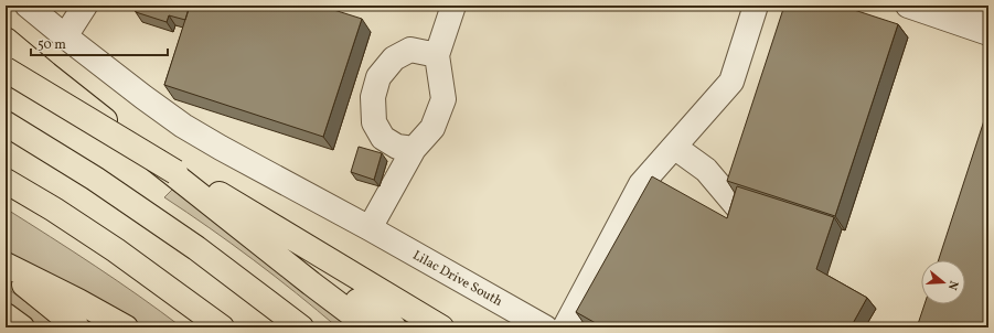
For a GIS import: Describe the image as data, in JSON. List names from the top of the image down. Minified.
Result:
{"streets":{"street":["Lilac Drive South"]},"scale_bar":"50 m","north":"right"}
